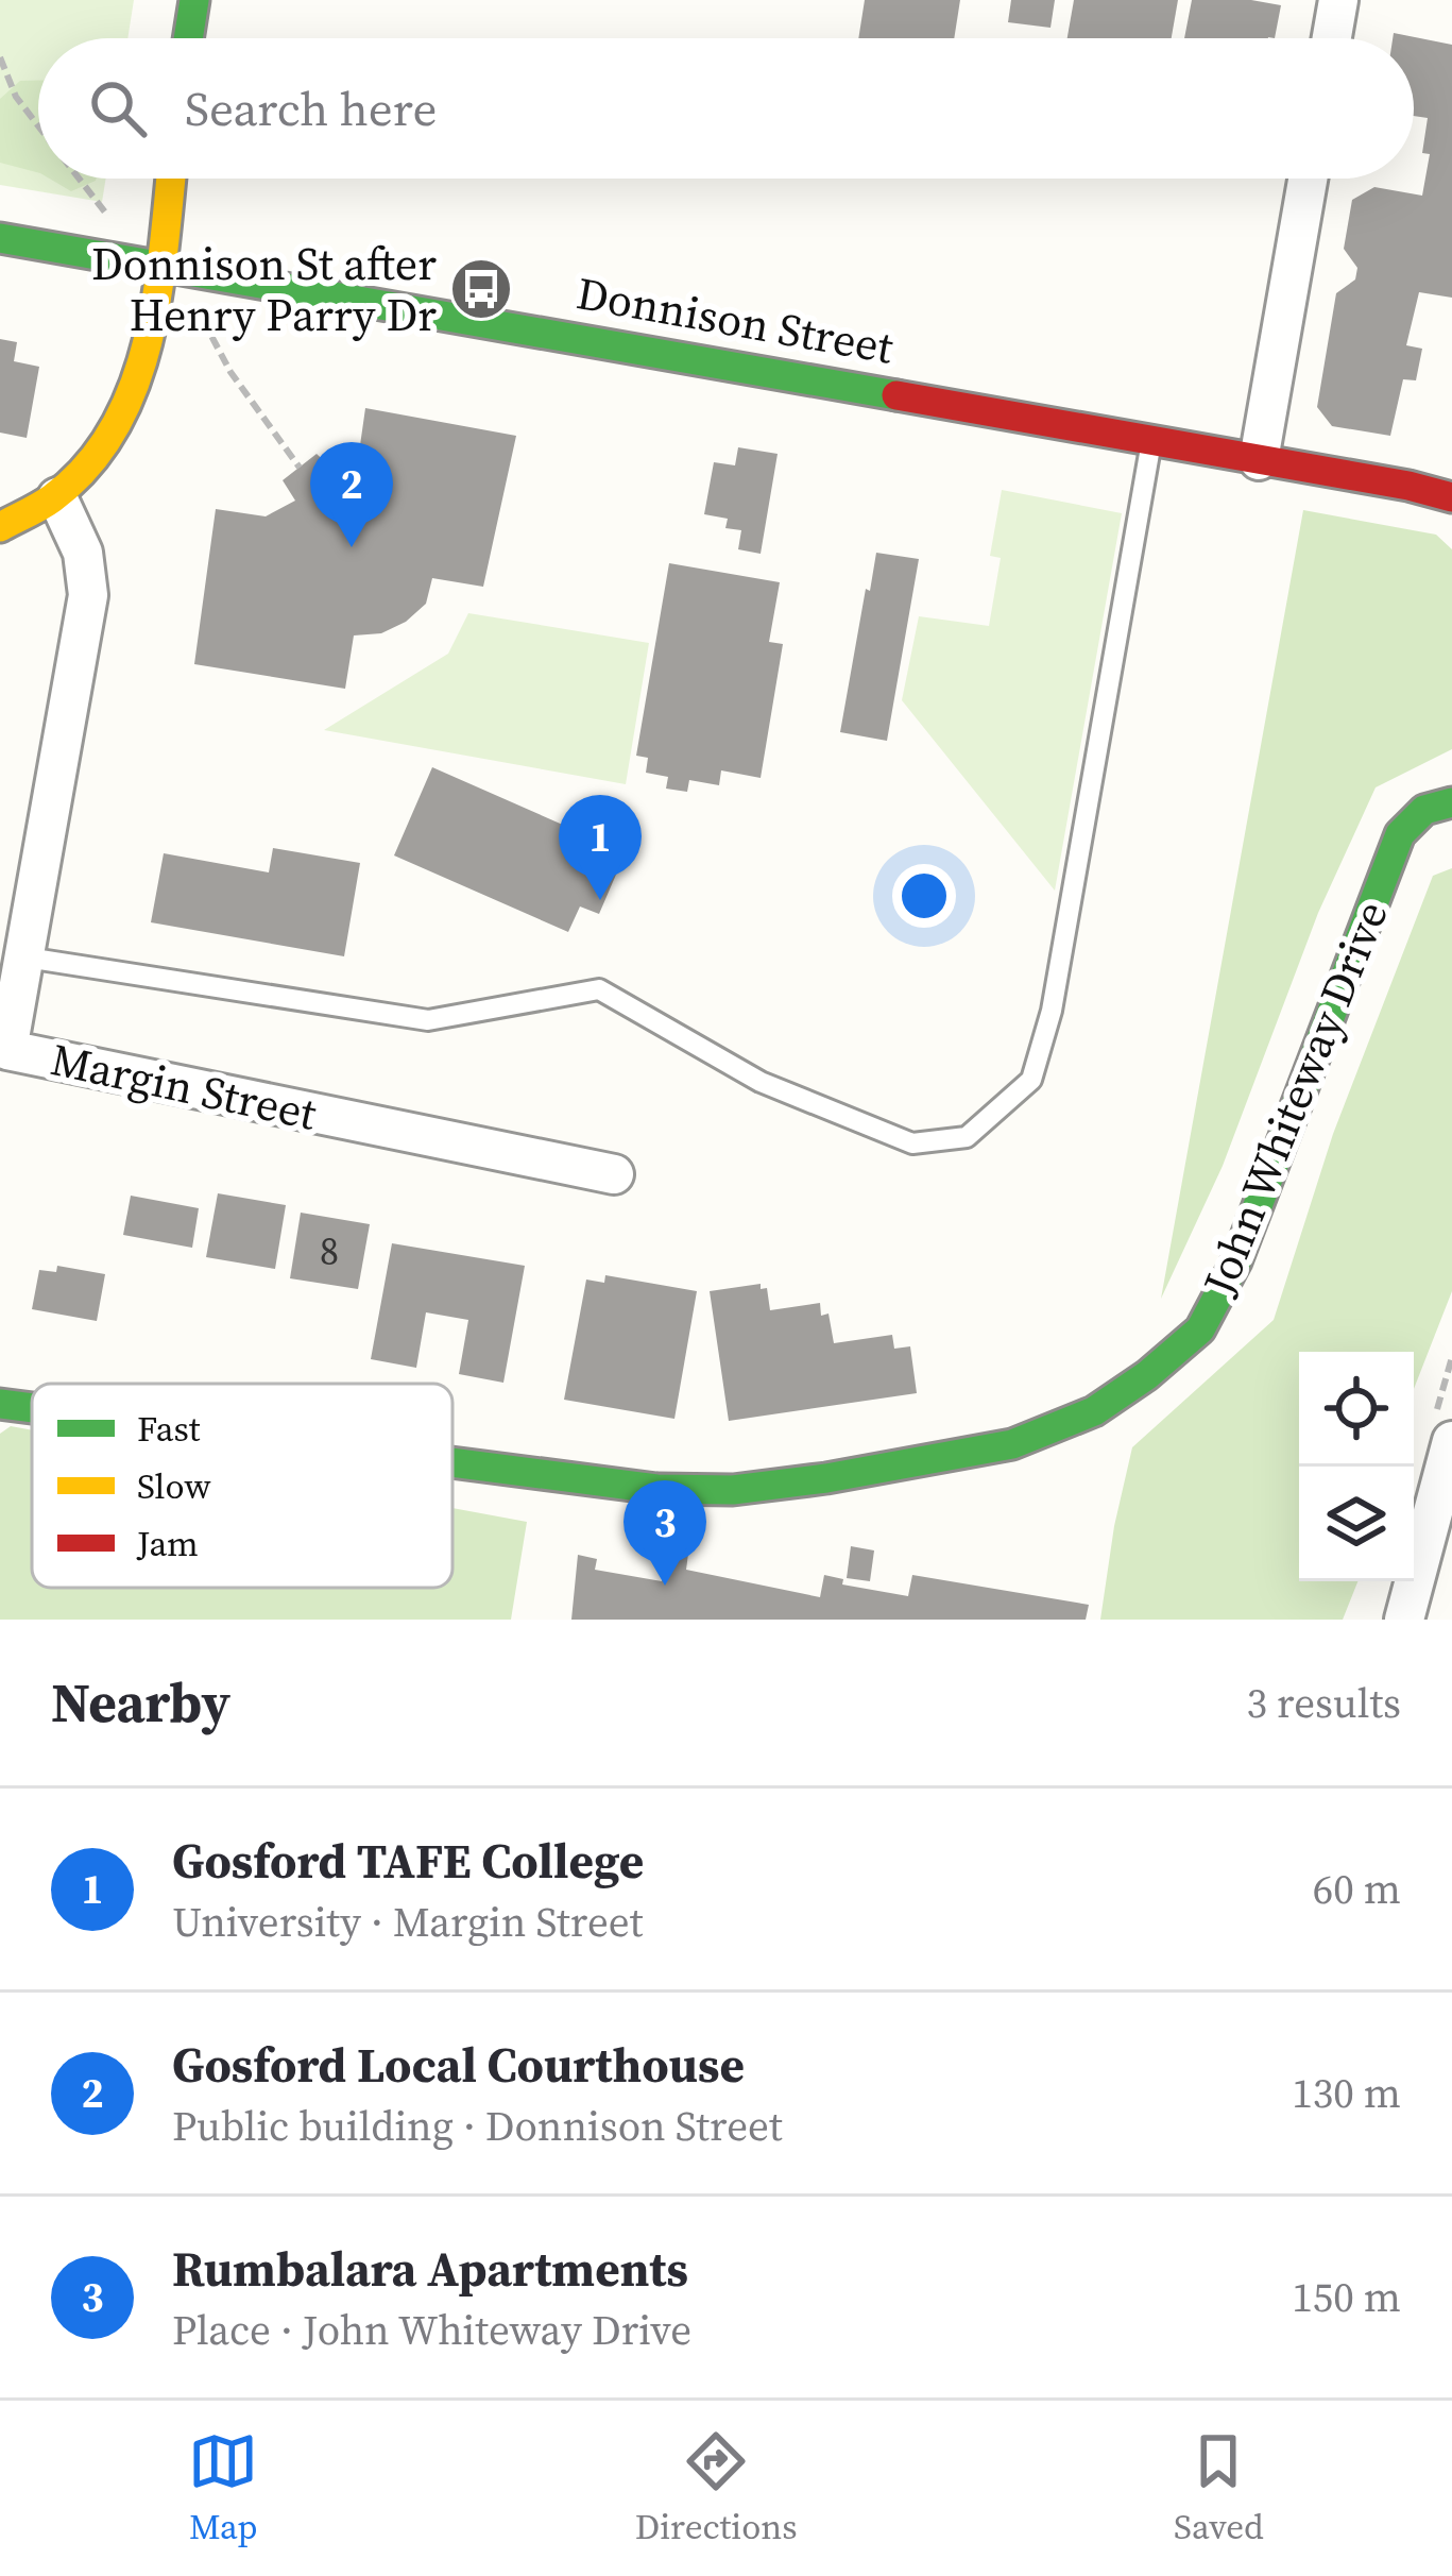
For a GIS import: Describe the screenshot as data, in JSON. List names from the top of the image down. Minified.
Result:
{"streets":{"street":["Donnison Street","Margin Street","John Whiteway Drive"]},"places":{"bus stop":["Donnison St after Henry Parry Dr"]},"house_numbers":["8"],"legend":["Fast","Slow","Jam"],"page":{"search":"Search here","pins":["2","1","3"],"heading":["Nearby","3 results"],"list":[{"mark":"1","name":"Gosford TAFE College","note":"University · Margin Street","value":"60 m"},{"mark":"2","name":"Gosford Local Courthouse","note":"Public building · Donnison Street","value":"130 m"},{"mark":"3","name":"Rumbalara Apartments","note":"Place · John Whiteway Drive","value":"150 m"}],"nav":["Map","Directions","Saved"]}}
